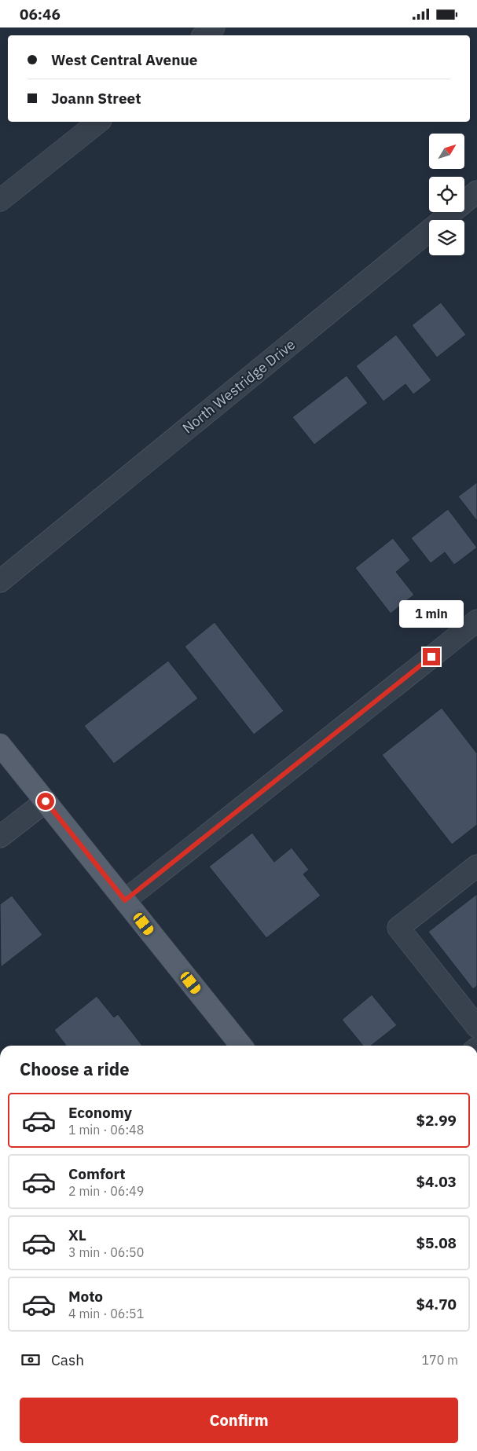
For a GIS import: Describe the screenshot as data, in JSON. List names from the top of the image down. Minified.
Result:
{"streets":{"street":["North Westridge Drive"]},"north":"top right","page":{"status":"06:46","banner":["West Central Avenue","Joann Street"],"bubble":"1 min","heading":"Choose a ride","list":[{"name":"Economy","note":"1 min · 06:48","value":"$2.99"},{"name":"Comfort","note":"2 min · 06:49","value":"$4.03"},{"name":"XL","note":"3 min · 06:50","value":"$5.08"},{"name":"Moto","note":"4 min · 06:51","value":"$4.70"}],"pay":["Cash","170 m"],"buttons":"Confirm"}}
